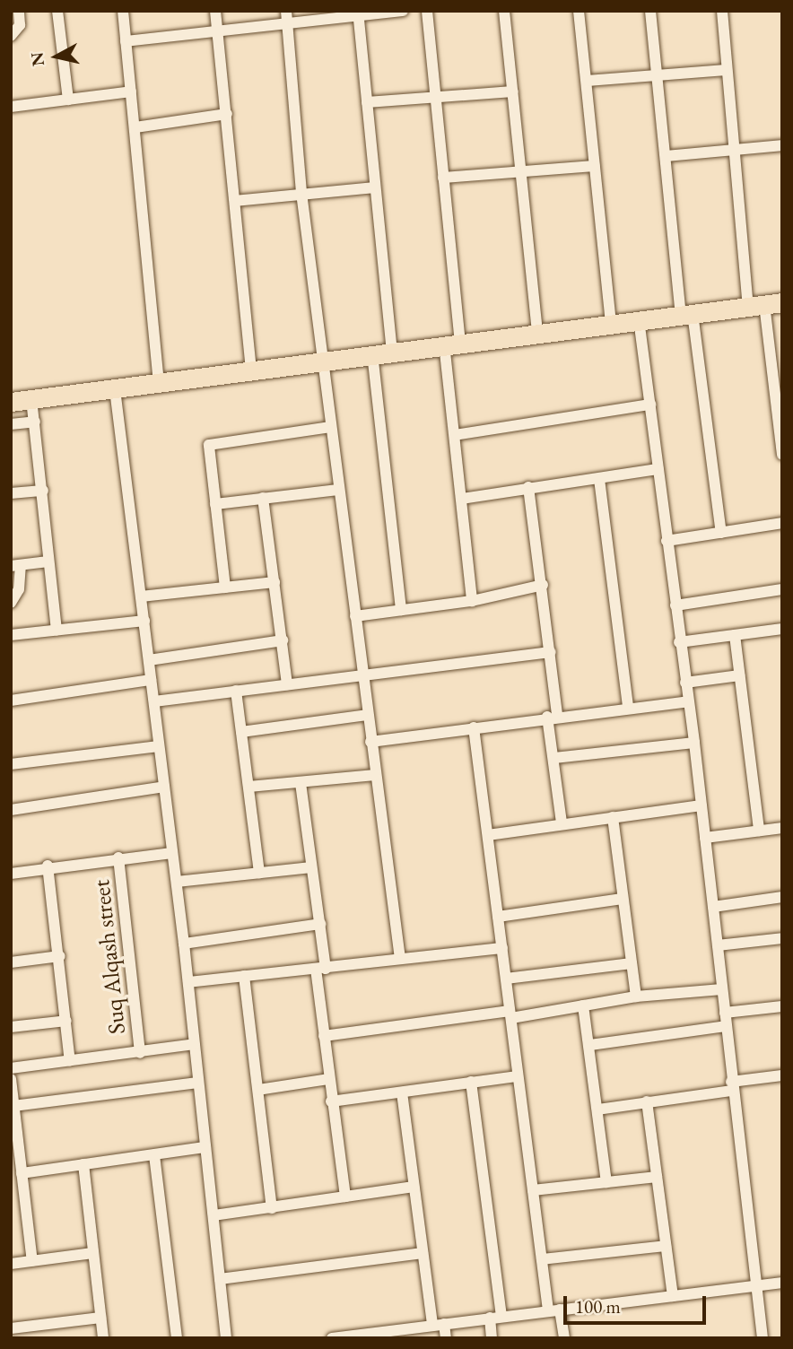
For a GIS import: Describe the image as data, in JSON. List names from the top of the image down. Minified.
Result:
{"streets":{"street":["Suq Alqash street"]},"scale_bar":"100 m","north":"left"}
